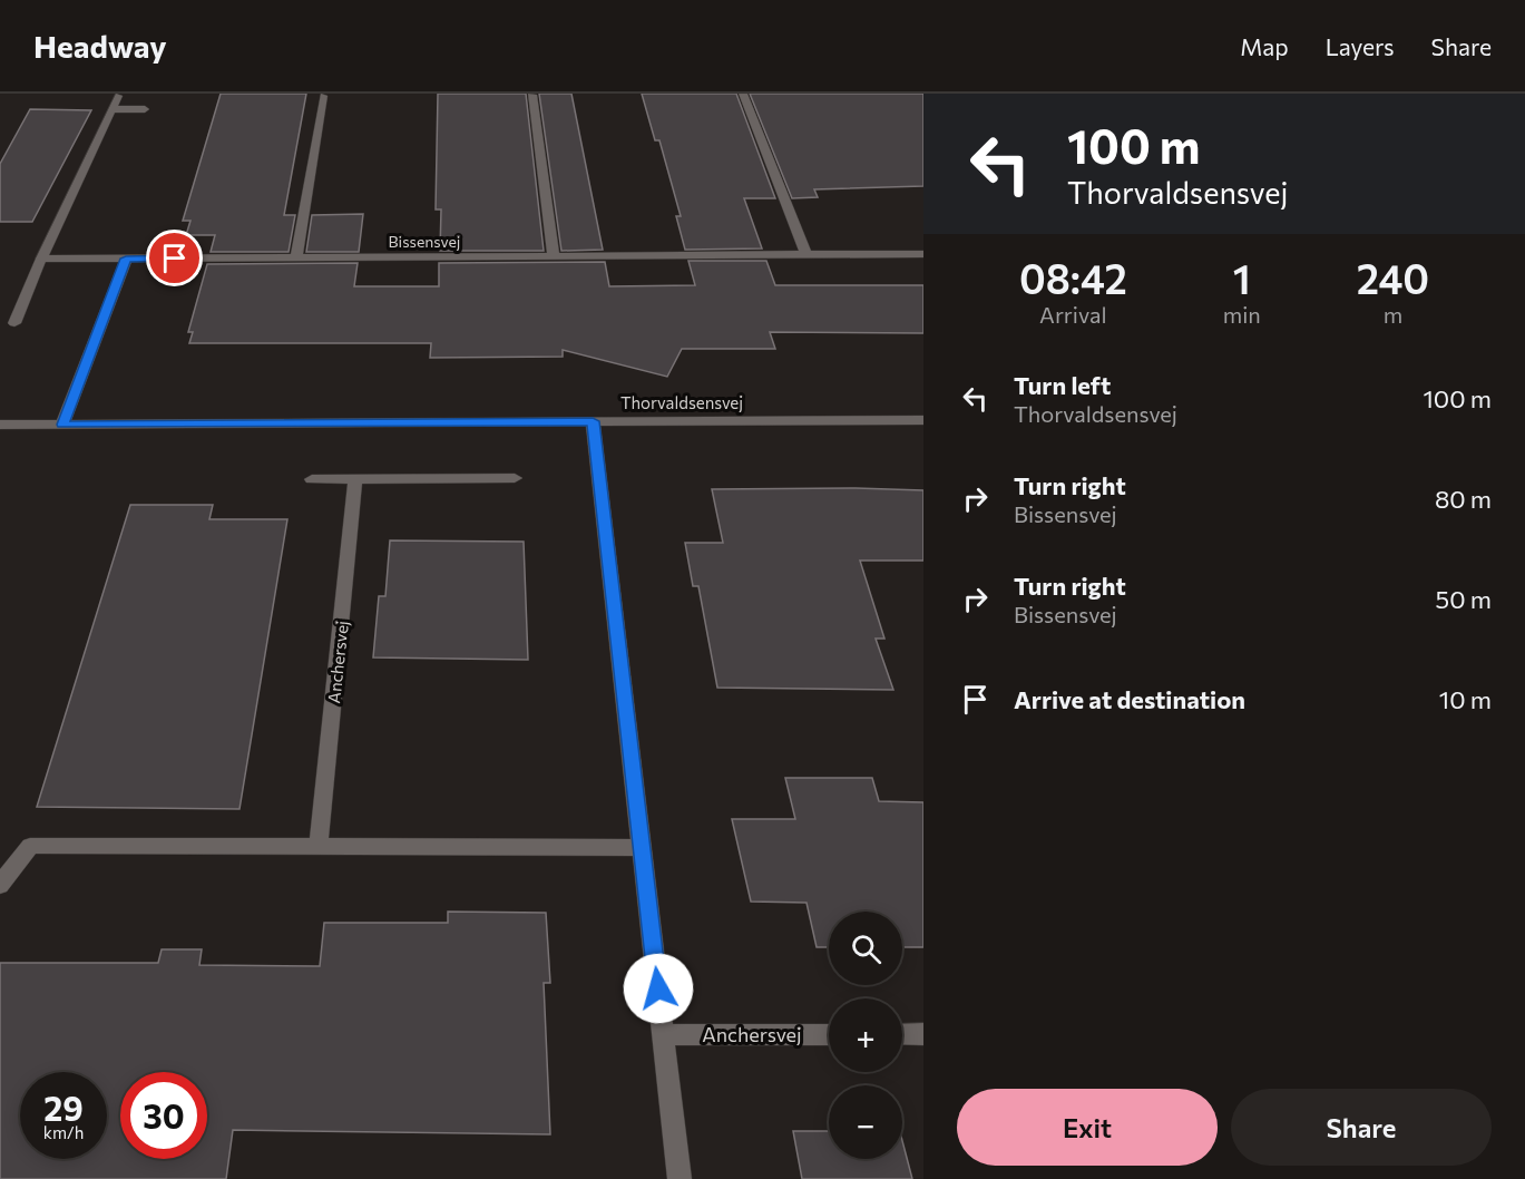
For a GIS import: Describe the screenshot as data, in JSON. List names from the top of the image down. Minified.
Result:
{"streets":{"street":["Bissensvej","Thorvaldsensvej","Anchersvej"]},"page":{"header":"Headway","nav":["Map","Layers","Share"],"turn":["100 m","Thorvaldsensvej"],"eta":["08:42","Arrival","1","min","240","m"],"list":[{"name":"Turn left","note":"Thorvaldsensvej","value":"100 m"},{"name":"Turn right","note":"Bissensvej","value":"80 m"},{"name":"Turn right","note":"Bissensvej","value":"50 m"},{"name":"Arrive at destination","value":"10 m"}],"map_buttons":["+","−"],"speed":"29 km/h","limit":"30","buttons":["Exit","Share"]}}
